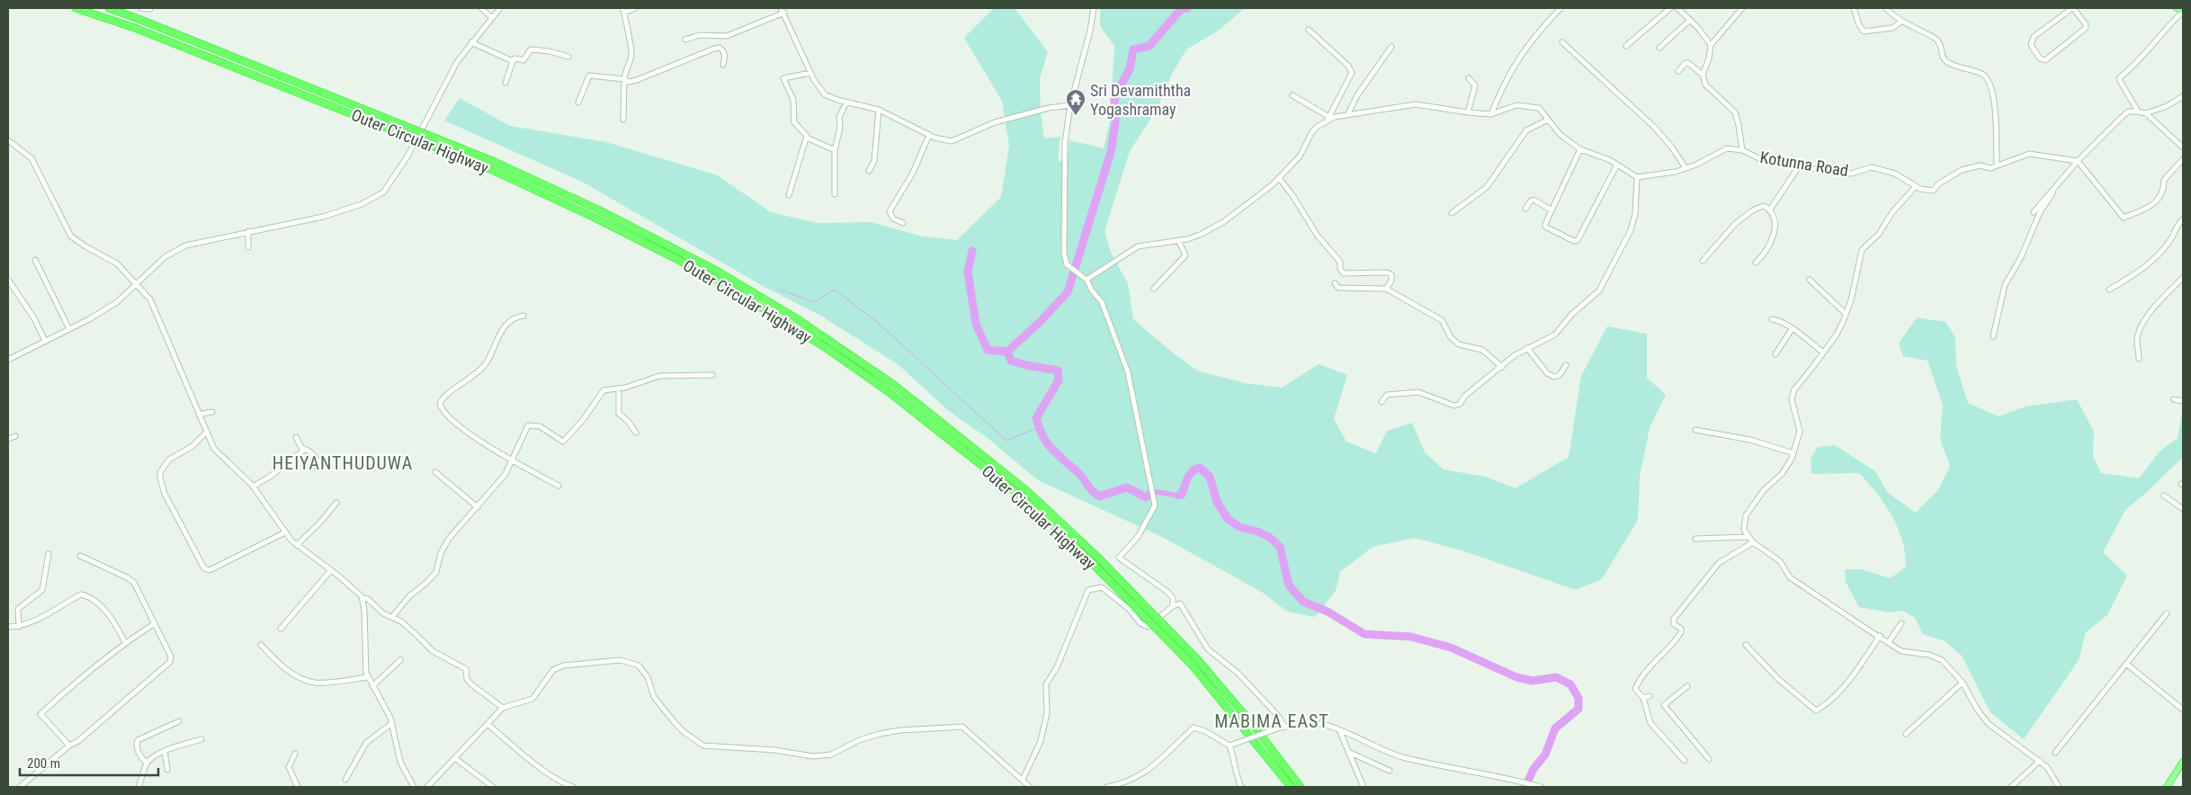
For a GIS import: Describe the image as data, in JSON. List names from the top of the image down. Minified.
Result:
{"streets":{"highway":["Outer Circular Highway"],"street":["Kotunna Road"]},"districts":["HEIYANTHUDUWA","MABIMA EAST"],"places":{"temple":["Sri Devamiththa Yogashramay"]},"scale_bar":"200 m"}
